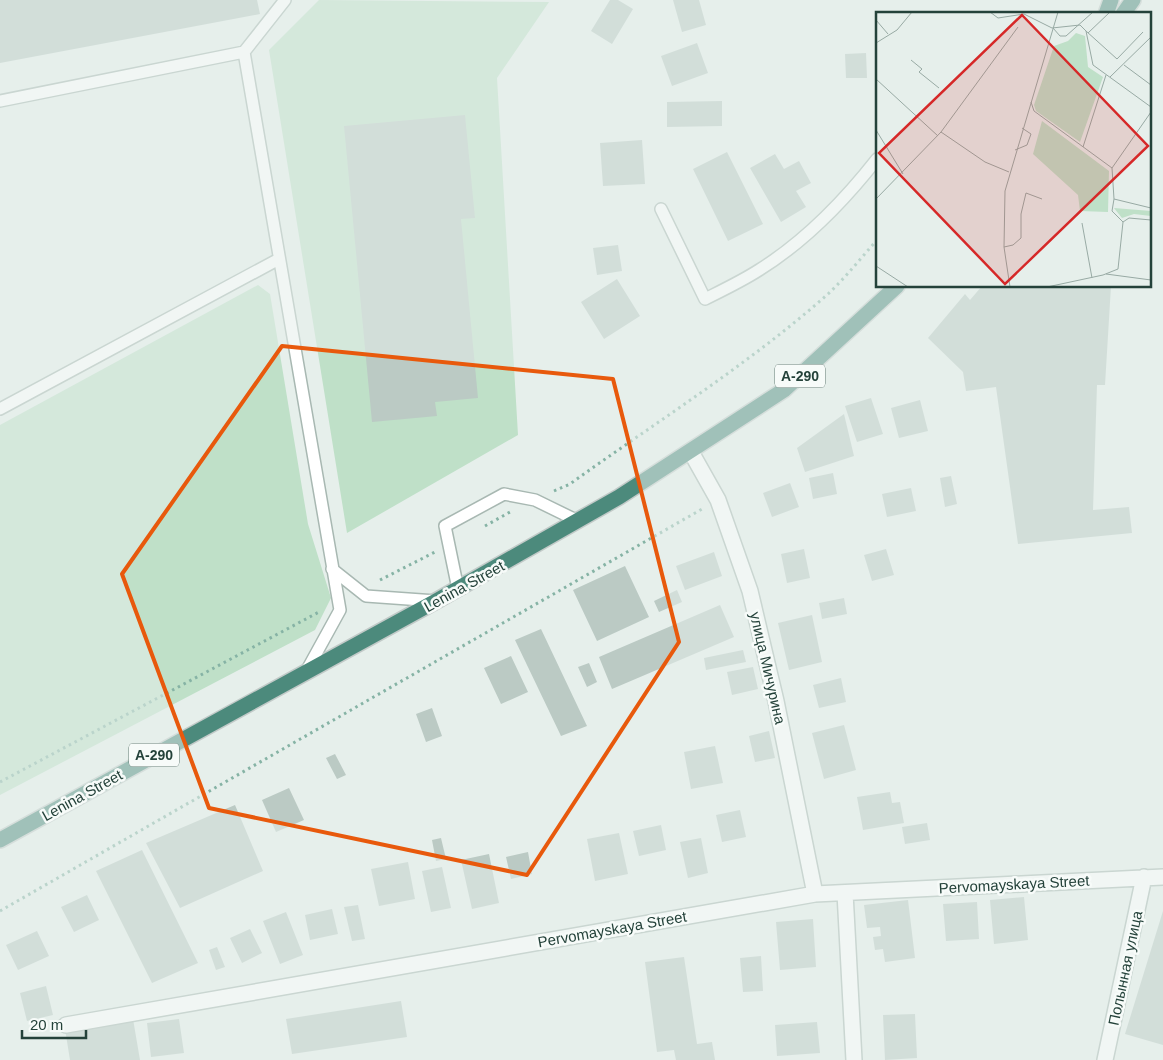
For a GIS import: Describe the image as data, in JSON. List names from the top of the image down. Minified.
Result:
{"streets":{"highway":["А-290","Lenina Street"],"street":["улица Мичурина","Pervomayskaya Street","Полынная улица"]},"crossings":[["Lenina Street","улица Мичурина"],["улица Мичурина","Pervomayskaya Street"],["Pervomayskaya Street","Полынная улица"]],"scale_bar":"20 m"}
